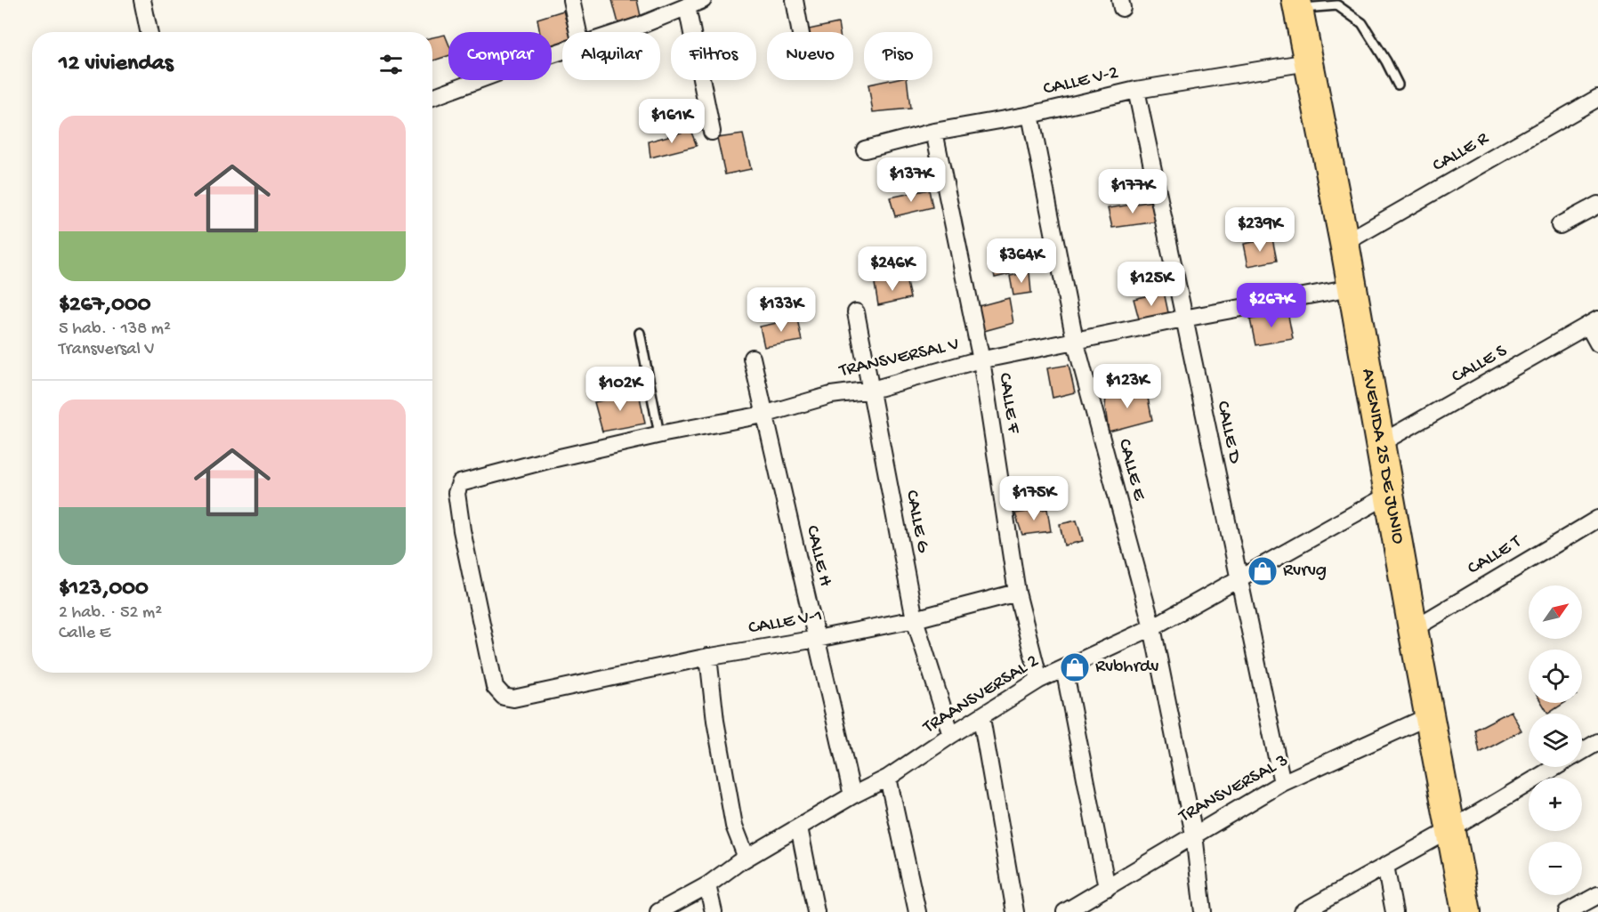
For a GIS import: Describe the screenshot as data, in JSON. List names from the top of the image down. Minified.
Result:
{"streets":{"highway":["AVENIDA 25 DE JUNIO"],"street":["CALLE V-2","CALLE R","TRANSVERSAL V","CALLE S","CALLE F","CALLE D","CALLE E","CALLE G","CALLE H","CALLE T","CALLE V-1","TRAANSVERSAL 2","TRANSVERSAL 3"]},"crossings":[["CALLE V-2","CALLE F"],["CALLE V-2","CALLE D"],["CALLE V-2","AVENIDA 25 DE JUNIO"],["CALLE V-2","CALLE E"],["CALLE R","AVENIDA 25 DE JUNIO"],["TRANSVERSAL V","CALLE F"],["TRANSVERSAL V","CALLE D"],["TRANSVERSAL V","AVENIDA 25 DE JUNIO"],["TRANSVERSAL V","CALLE E"],["TRANSVERSAL V","CALLE G"],["TRANSVERSAL V","CALLE H"],["TRANSVERSAL V","CALLE V-1"],["CALLE S","AVENIDA 25 DE JUNIO"],["CALLE F","CALLE V-1"],["CALLE F","TRAANSVERSAL 2"],["CALLE D","TRAANSVERSAL 2"],["CALLE D","TRANSVERSAL 3"],["AVENIDA 25 DE JUNIO","CALLE T"],["AVENIDA 25 DE JUNIO","TRAANSVERSAL 2"],["AVENIDA 25 DE JUNIO","TRANSVERSAL 3"],["CALLE E","TRAANSVERSAL 2"],["CALLE E","TRANSVERSAL 3"],["CALLE G","CALLE V-1"],["CALLE G","TRAANSVERSAL 2"],["CALLE H","CALLE V-1"],["CALLE H","TRAANSVERSAL 2"]],"places":{"shop":["Rvrvg","Rvbhrdv"]},"north":"top right","page":{"chip":["Comprar","Alquilar","Filtros","Nuevo","Piso"],"heading":"12 viviendas","list":[{"name":"$267,000","note":"5 hab. · 138 m² · Transversal V"},{"name":"$123,000","note":"2 hab. · 52 m² · Calle E"}],"price":["$161K","$137K","$177K","$239K","$364K","$246K","$125K","$267K","$133K","$123K","$102K","$175K"],"map_buttons":["+","−"]}}
